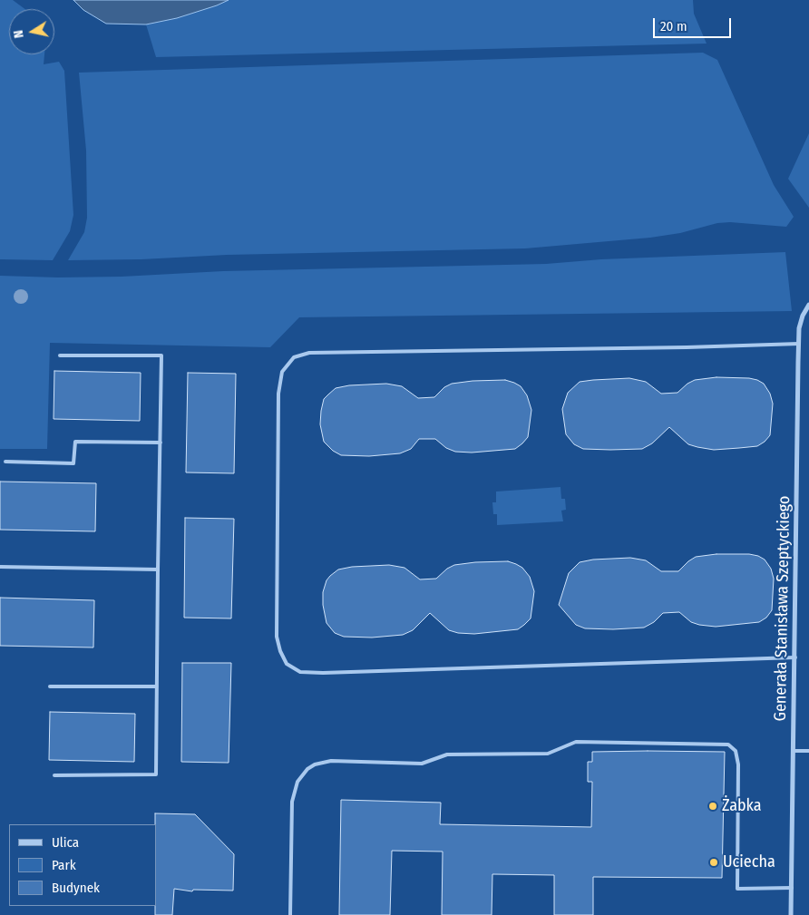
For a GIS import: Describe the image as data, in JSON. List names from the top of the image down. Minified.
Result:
{"streets":{"street":["Generała Stanisława Szeptyckiego"]},"places":["Żabka","Uciecha"],"legend":["Ulica","Park","Budynek"],"scale_bar":"20 m","north":"left"}
